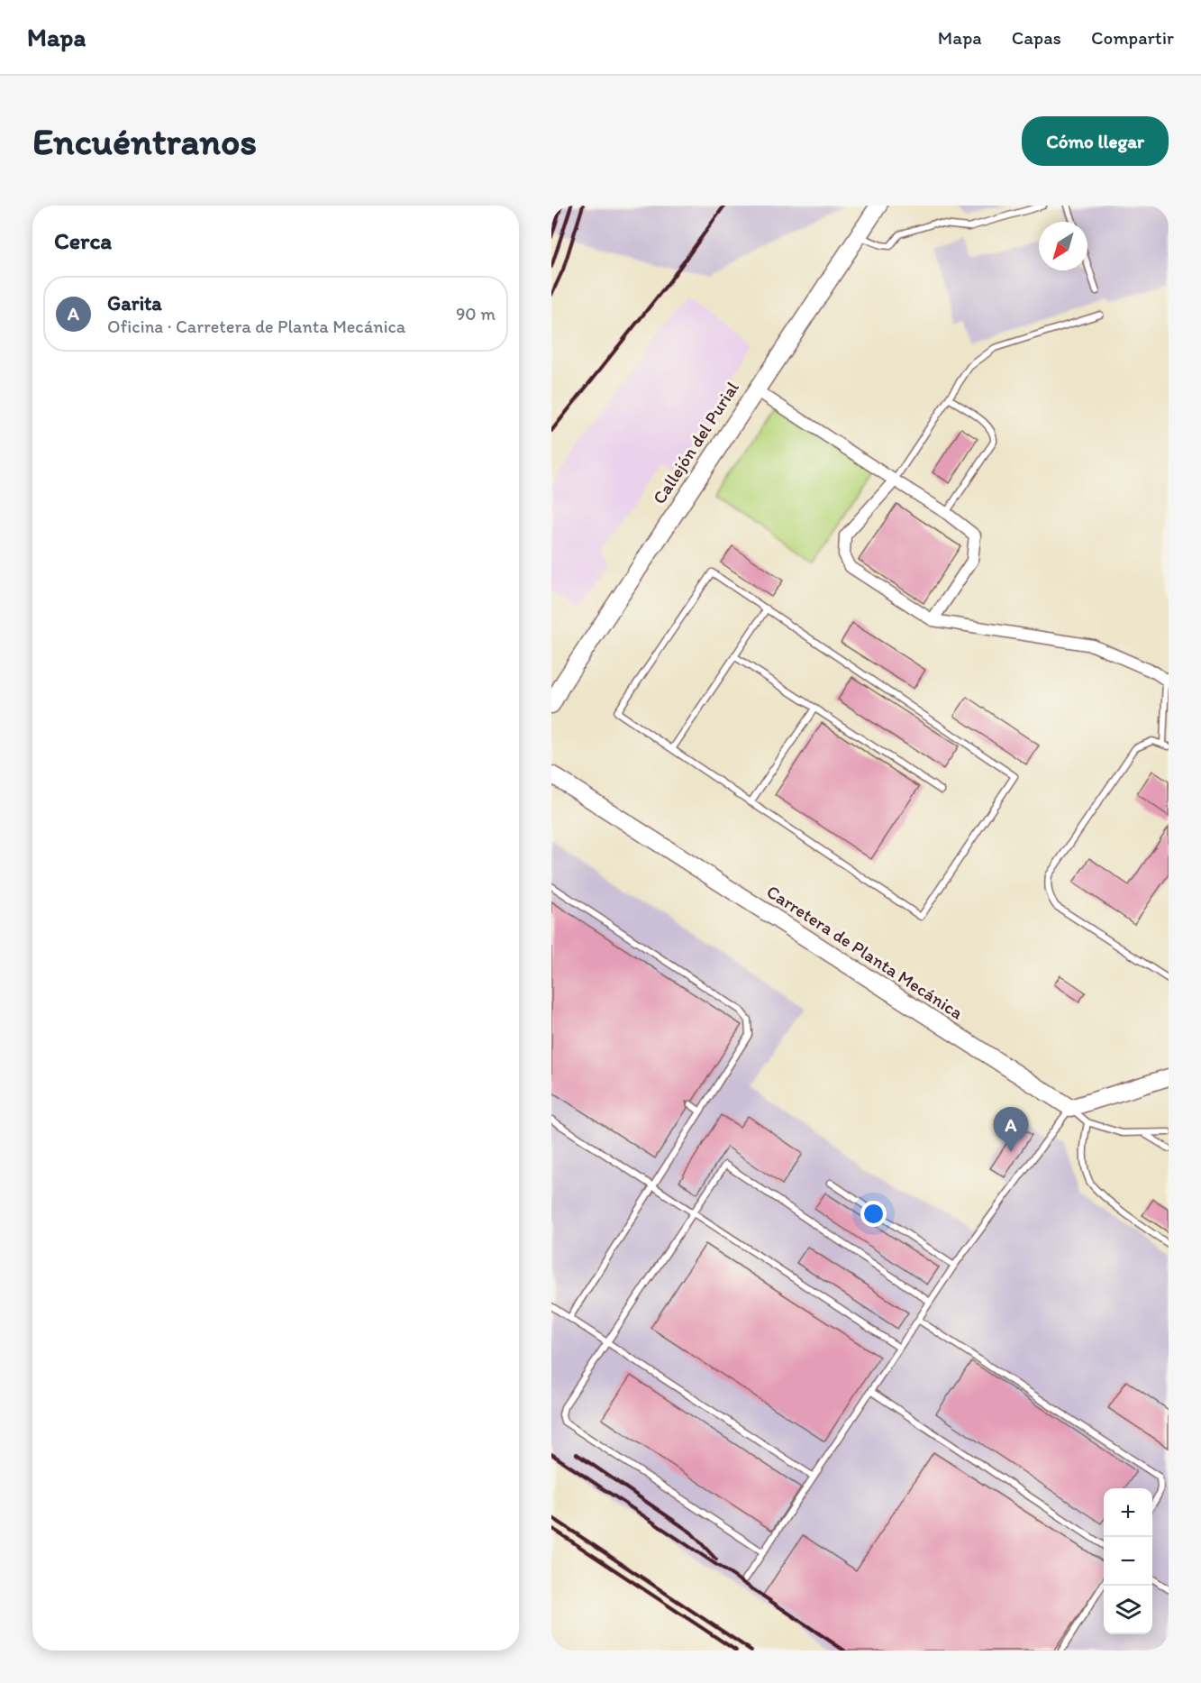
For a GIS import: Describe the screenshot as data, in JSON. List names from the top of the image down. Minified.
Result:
{"streets":{"street":["Callejón del Purial","Carretera de Planta Mecánica"]},"north":"bottom left","page":{"header":"Mapa","nav":["Mapa","Capas","Compartir"],"buttons":"Cómo llegar","title":"Encuéntranos","heading":"Cerca","list":[{"mark":"A","name":"Garita","note":"Oficina · Carretera de Planta Mecánica","value":"90 m"}],"pins":"A","map_buttons":["+","−"]}}
